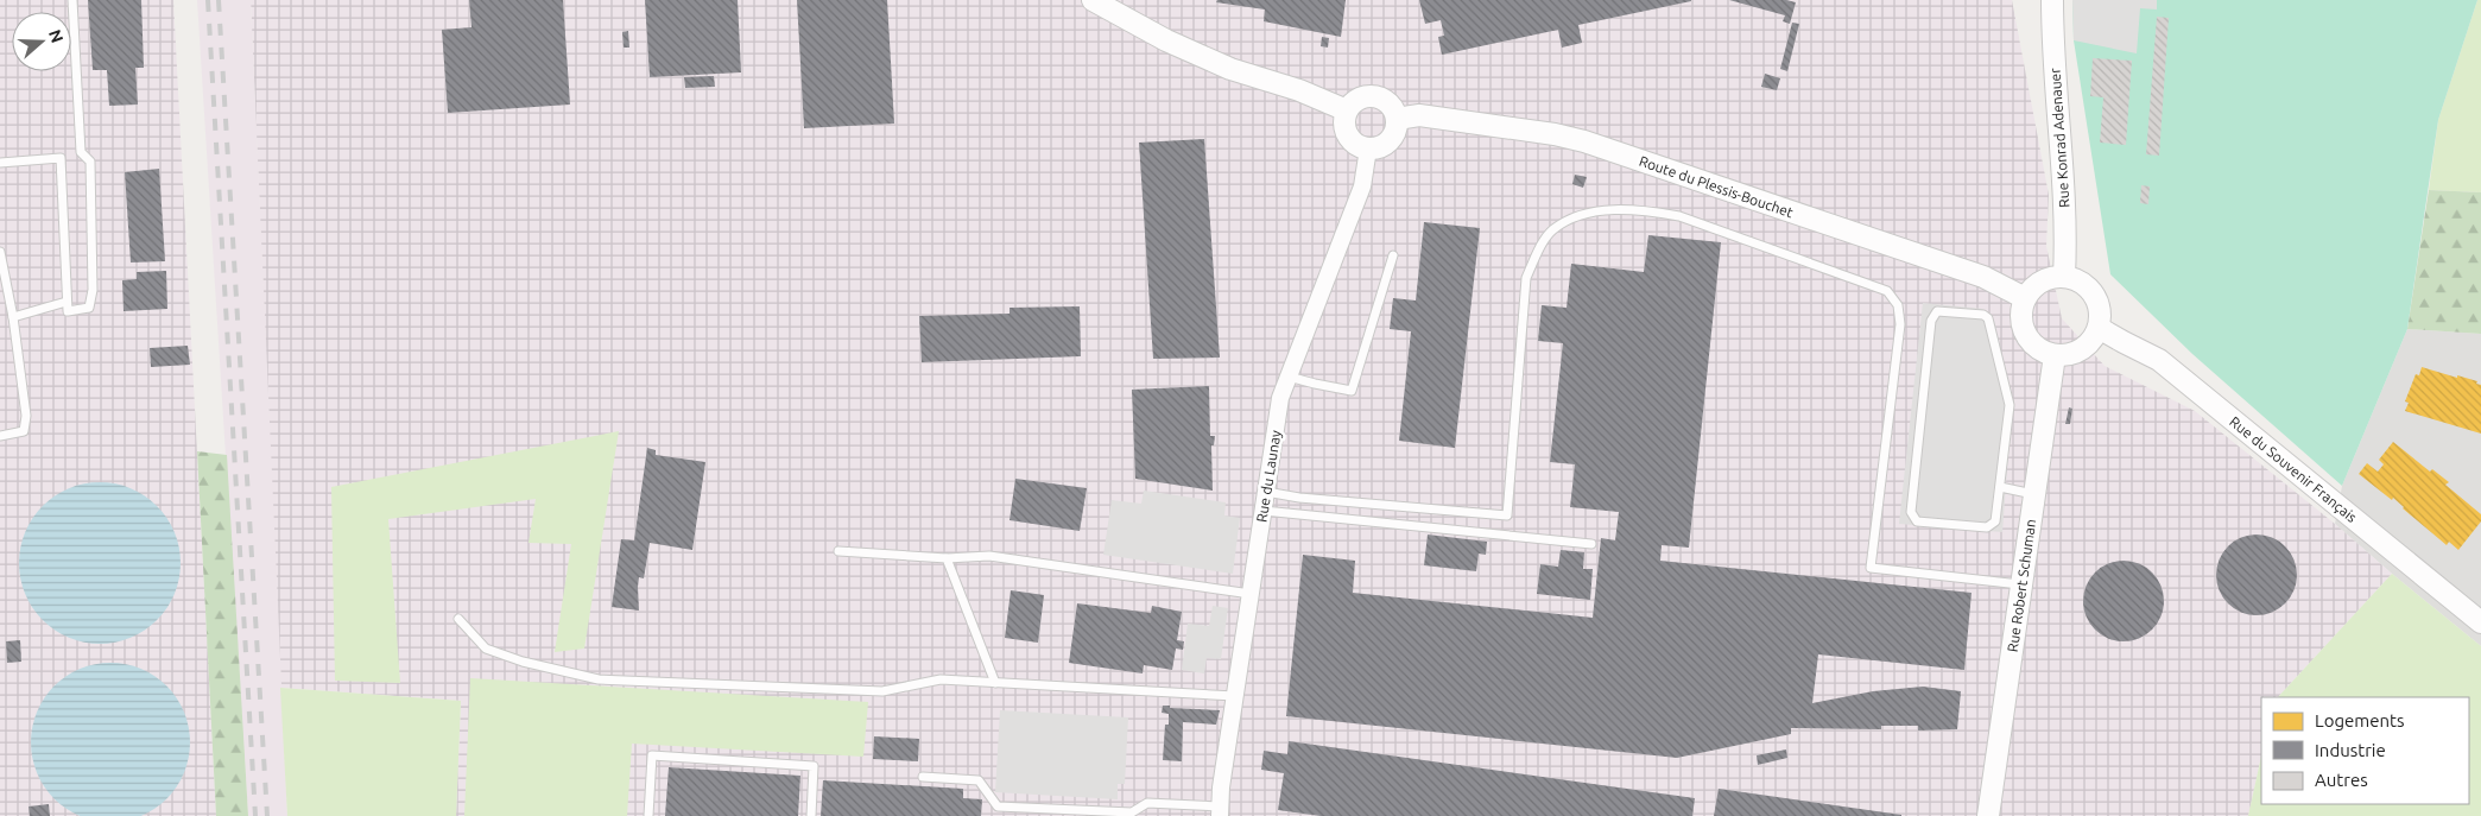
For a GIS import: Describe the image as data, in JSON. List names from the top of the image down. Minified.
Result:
{"streets":{"street":["Rue Konrad Adenauer","Route du Plessis-Bouchet","Rue du Souvenir Français","Rue du Launay","Rue Robert Schuman"]},"crossings":[["Rue Konrad Adenauer","Route du Plessis-Bouchet"],["Rue Konrad Adenauer","Rue du Souvenir Français"],["Rue Konrad Adenauer","Rue Robert Schuman"],["Route du Plessis-Bouchet","Rue du Souvenir Français"],["Route du Plessis-Bouchet","Rue du Launay"],["Route du Plessis-Bouchet","Rue Robert Schuman"],["Rue du Souvenir Français","Rue Robert Schuman"]],"legend":["Logements","Industrie","Autres"],"north":"right"}
